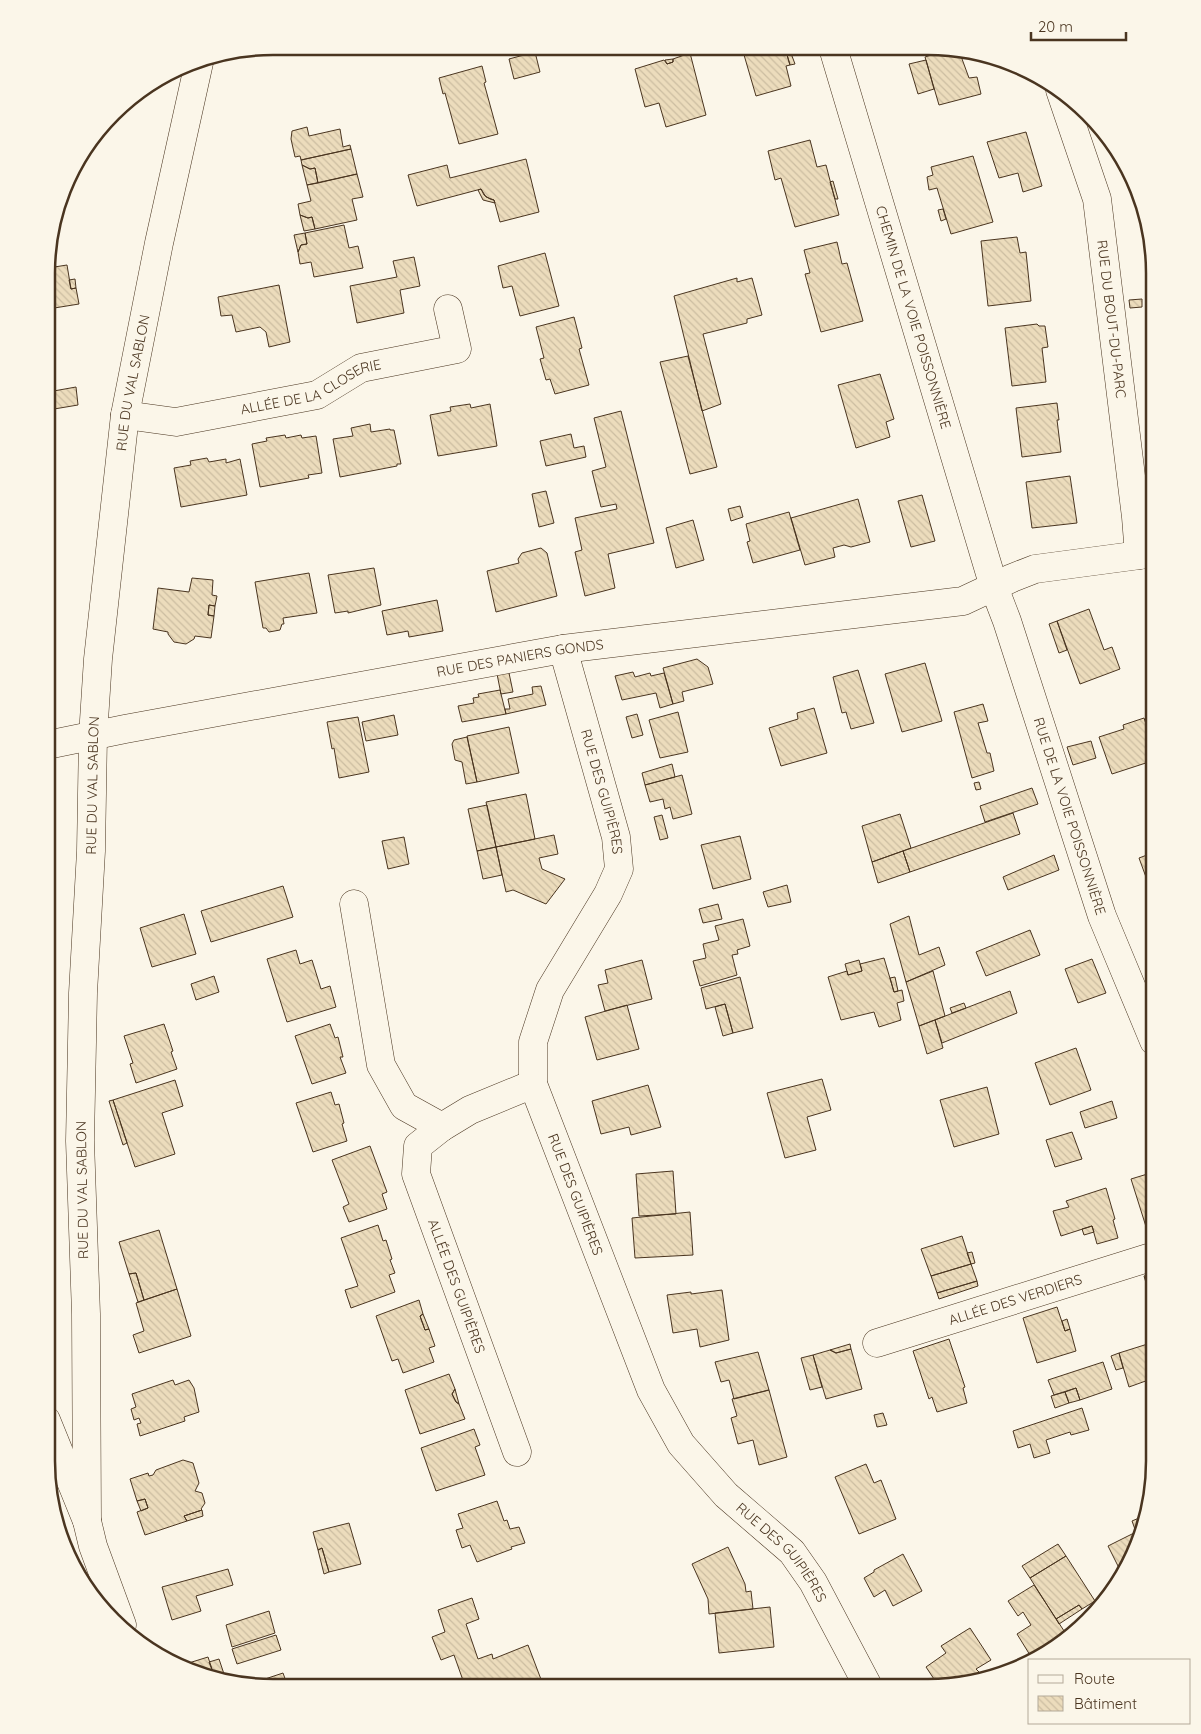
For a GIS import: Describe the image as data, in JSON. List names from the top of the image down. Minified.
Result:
{"streets":{"street":["CHEMIN DE LA VOIE POISSONNIÈRE","RUE DU BOUT-DU-PARC","RUE DU VAL SABLON","ALLÉE DE LA CLOSERIE","RUE DES PANIERS GONDS","RUE DES GUIPIÈRES","RUE DE LA VOIE POISSONNIÈRE","ALLÉE DES GUIPIÈRES","ALLÉE DES VERDIERS"]},"crossings":[["CHEMIN DE LA VOIE POISSONNIÈRE","RUE DES PANIERS GONDS"],["CHEMIN DE LA VOIE POISSONNIÈRE","RUE DE LA VOIE POISSONNIÈRE"],["RUE DU VAL SABLON","ALLÉE DE LA CLOSERIE"],["RUE DU VAL SABLON","RUE DES PANIERS GONDS"],["RUE DES PANIERS GONDS","RUE DES GUIPIÈRES"],["RUE DES PANIERS GONDS","RUE DE LA VOIE POISSONNIÈRE"],["RUE DES GUIPIÈRES","ALLÉE DES GUIPIÈRES"]],"legend":["Route","Bâtiment"],"scale_bar":"20 m"}
